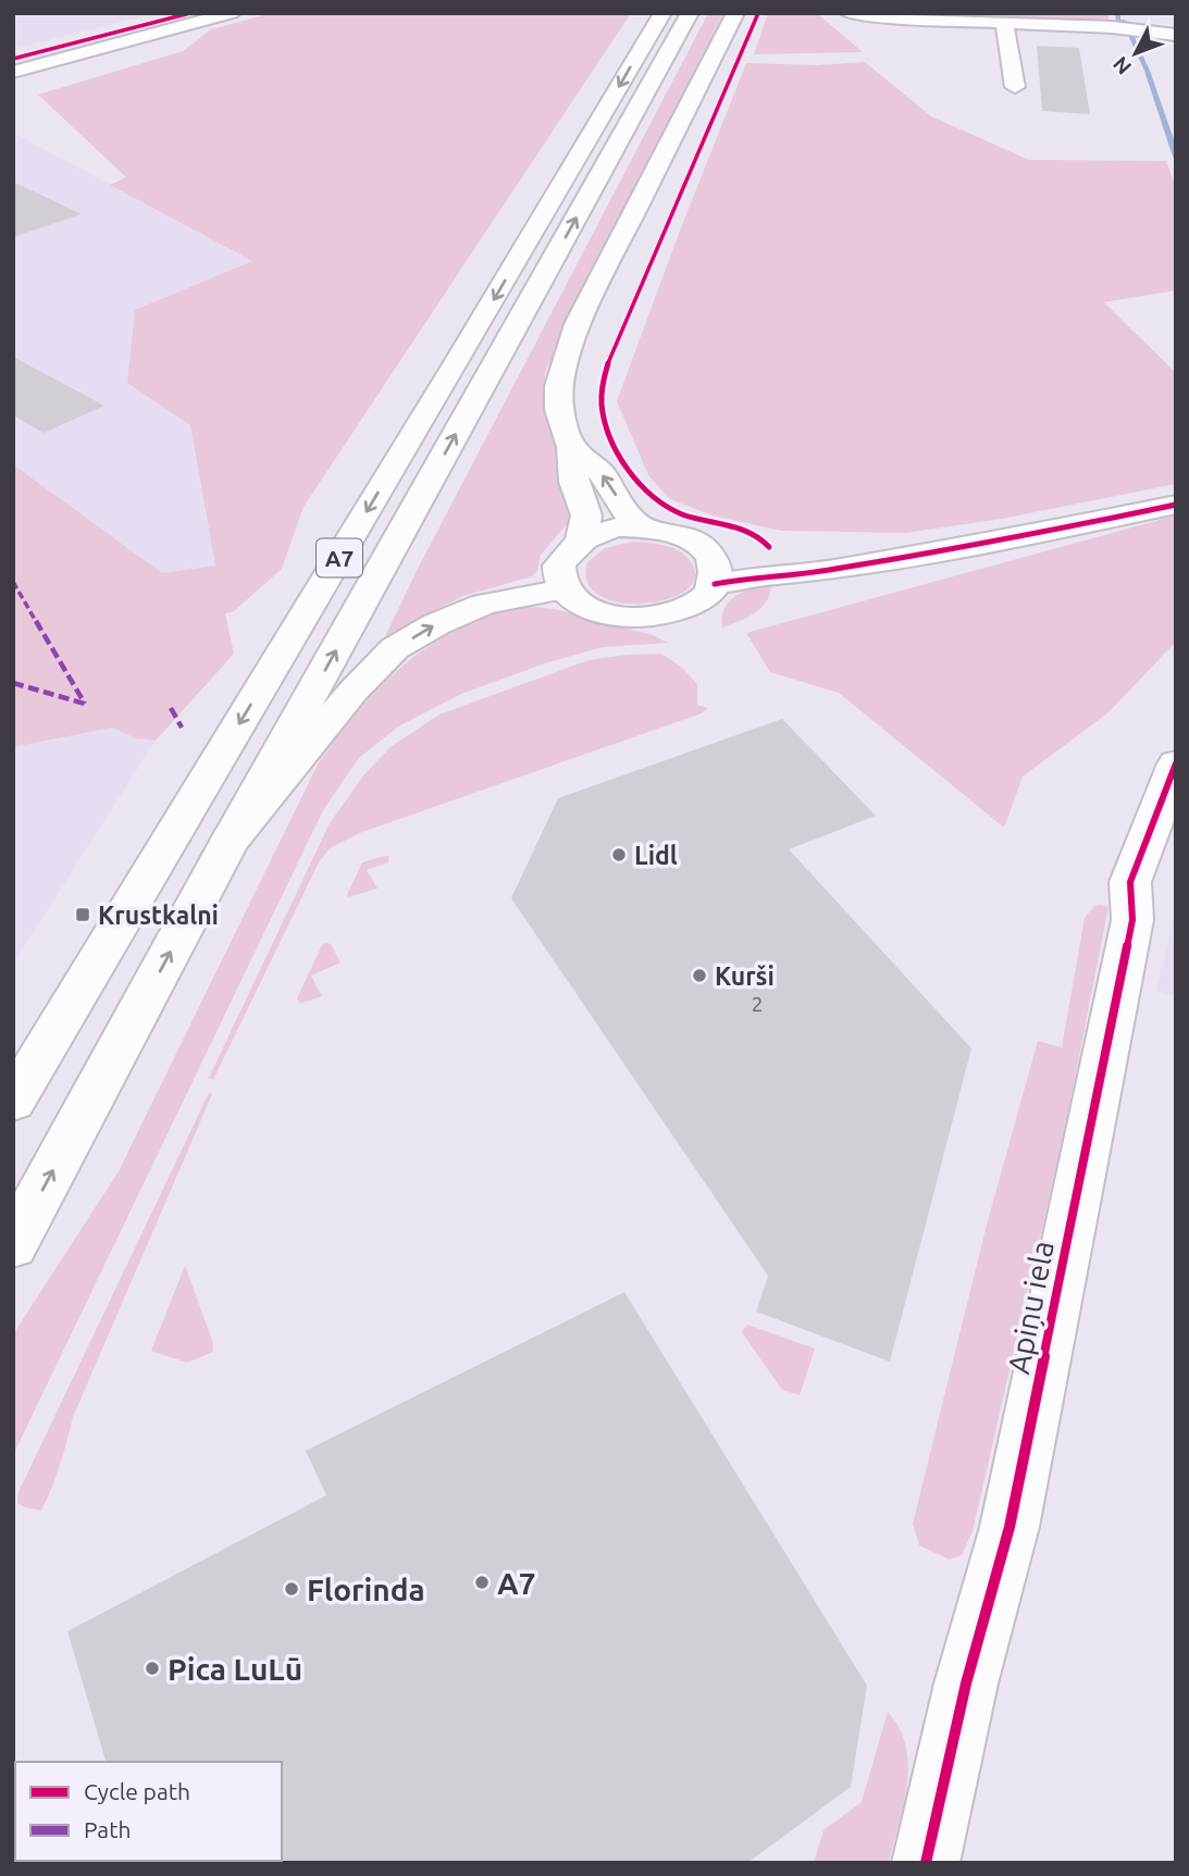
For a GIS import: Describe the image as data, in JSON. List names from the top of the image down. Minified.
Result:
{"streets":{"main road":["A7","Apiņu iela"]},"places":{"other":["Lidl","Kurši","A7","Florinda","Pica LuLū"],"transit":["Krustkalni"]},"house_numbers":["2"],"legend":["Cycle path","Path"],"north":"bottom left"}
